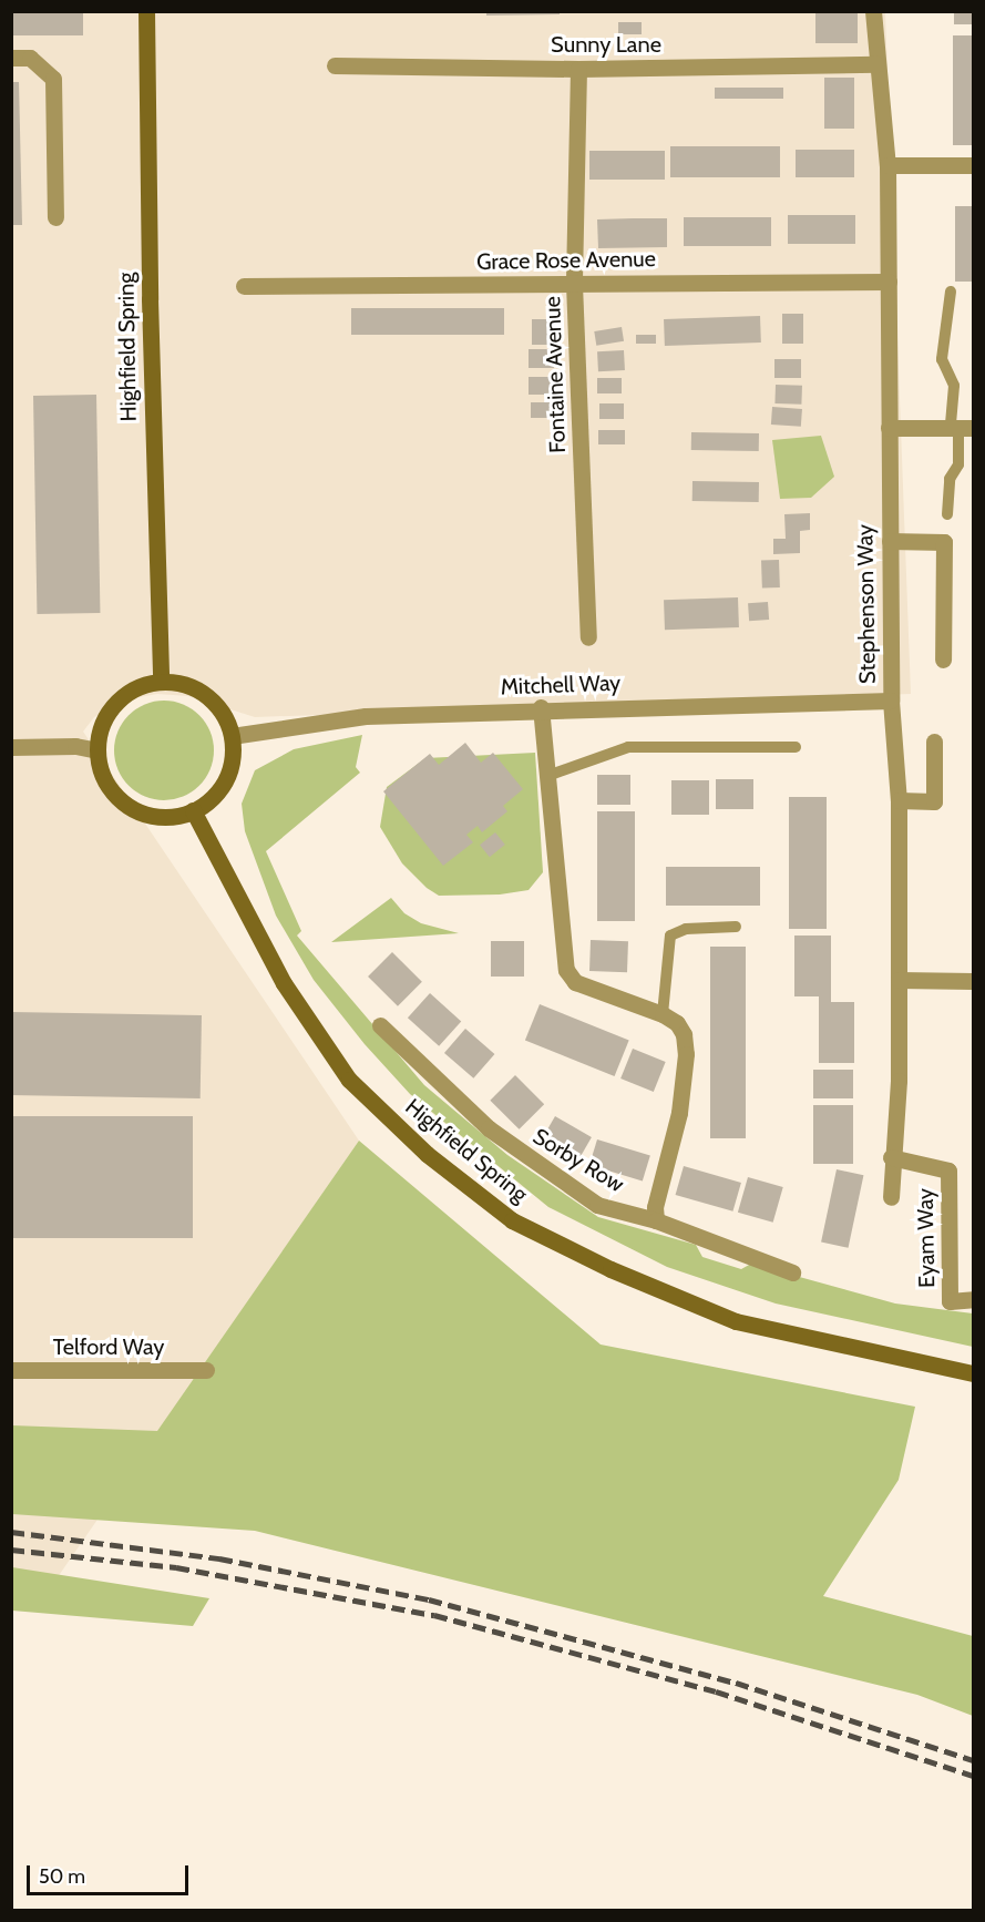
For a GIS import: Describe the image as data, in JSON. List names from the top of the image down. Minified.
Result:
{"streets":{"main road":["Highfield Spring"],"street":["Sunny Lane","Grace Rose Avenue","Fontaine Avenue","Stephenson Way","Mitchell Way","Sorby Row","Eyam Way","Telford Way"]},"crossings":[["Sunny Lane","Fontaine Avenue"],["Sunny Lane","Stephenson Way"],["Grace Rose Avenue","Fontaine Avenue"],["Grace Rose Avenue","Stephenson Way"],["Highfield Spring","Mitchell Way"],["Stephenson Way","Mitchell Way"],["Stephenson Way","Eyam Way"]],"scale_bar":"50 m"}
